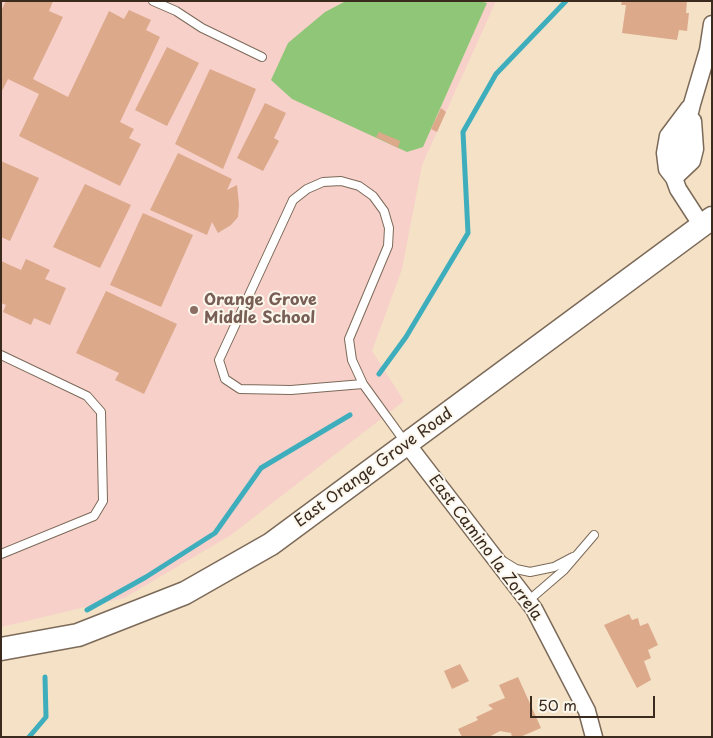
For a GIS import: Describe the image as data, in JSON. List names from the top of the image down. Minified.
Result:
{"streets":{"main road":["East Orange Grove Road"],"street":["East Camino la Zorrela"]},"crossings":[["East Orange Grove Road","East Camino la Zorrela"]],"places":["Orange Grove Middle School"],"scale_bar":"50 m"}
